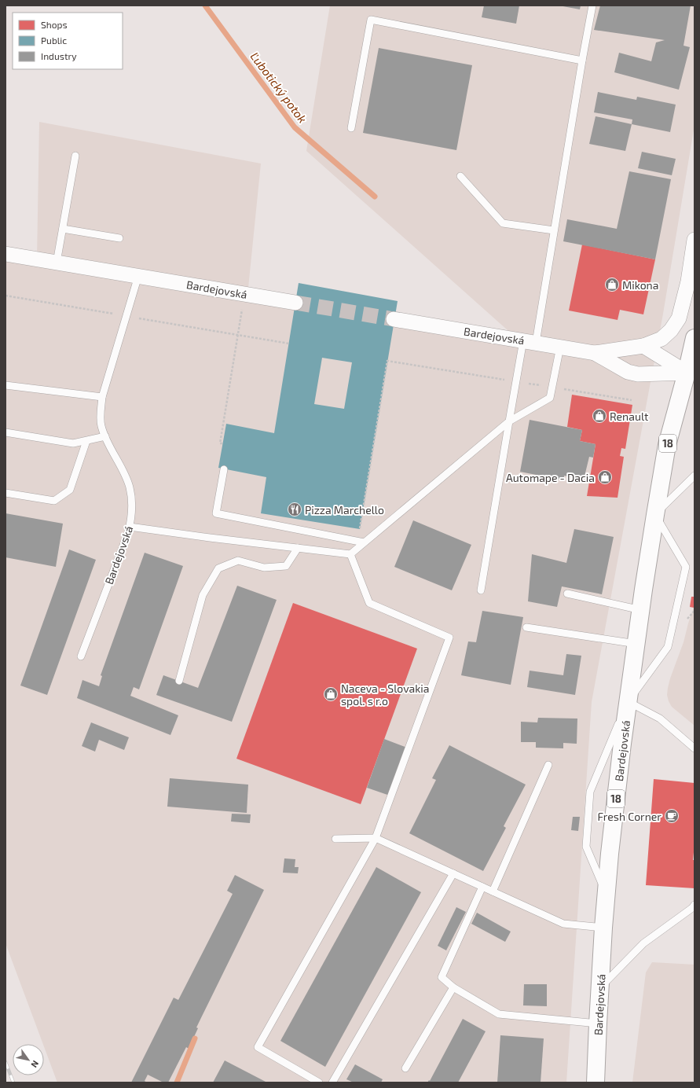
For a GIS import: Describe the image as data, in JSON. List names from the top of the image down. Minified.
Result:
{"streets":{"main road":["Bardejovská","18"]},"water":["Ľubotický potok"],"places":{"shop":["Mikona","Renault","Automape - Dacia","Naceva - Slovakia spol. s r.o"],"restaurant":["Pizza Marchello"],"cafe":["Fresh Corner"]},"legend":["Shops","Public","Industry"],"north":"bottom right"}
